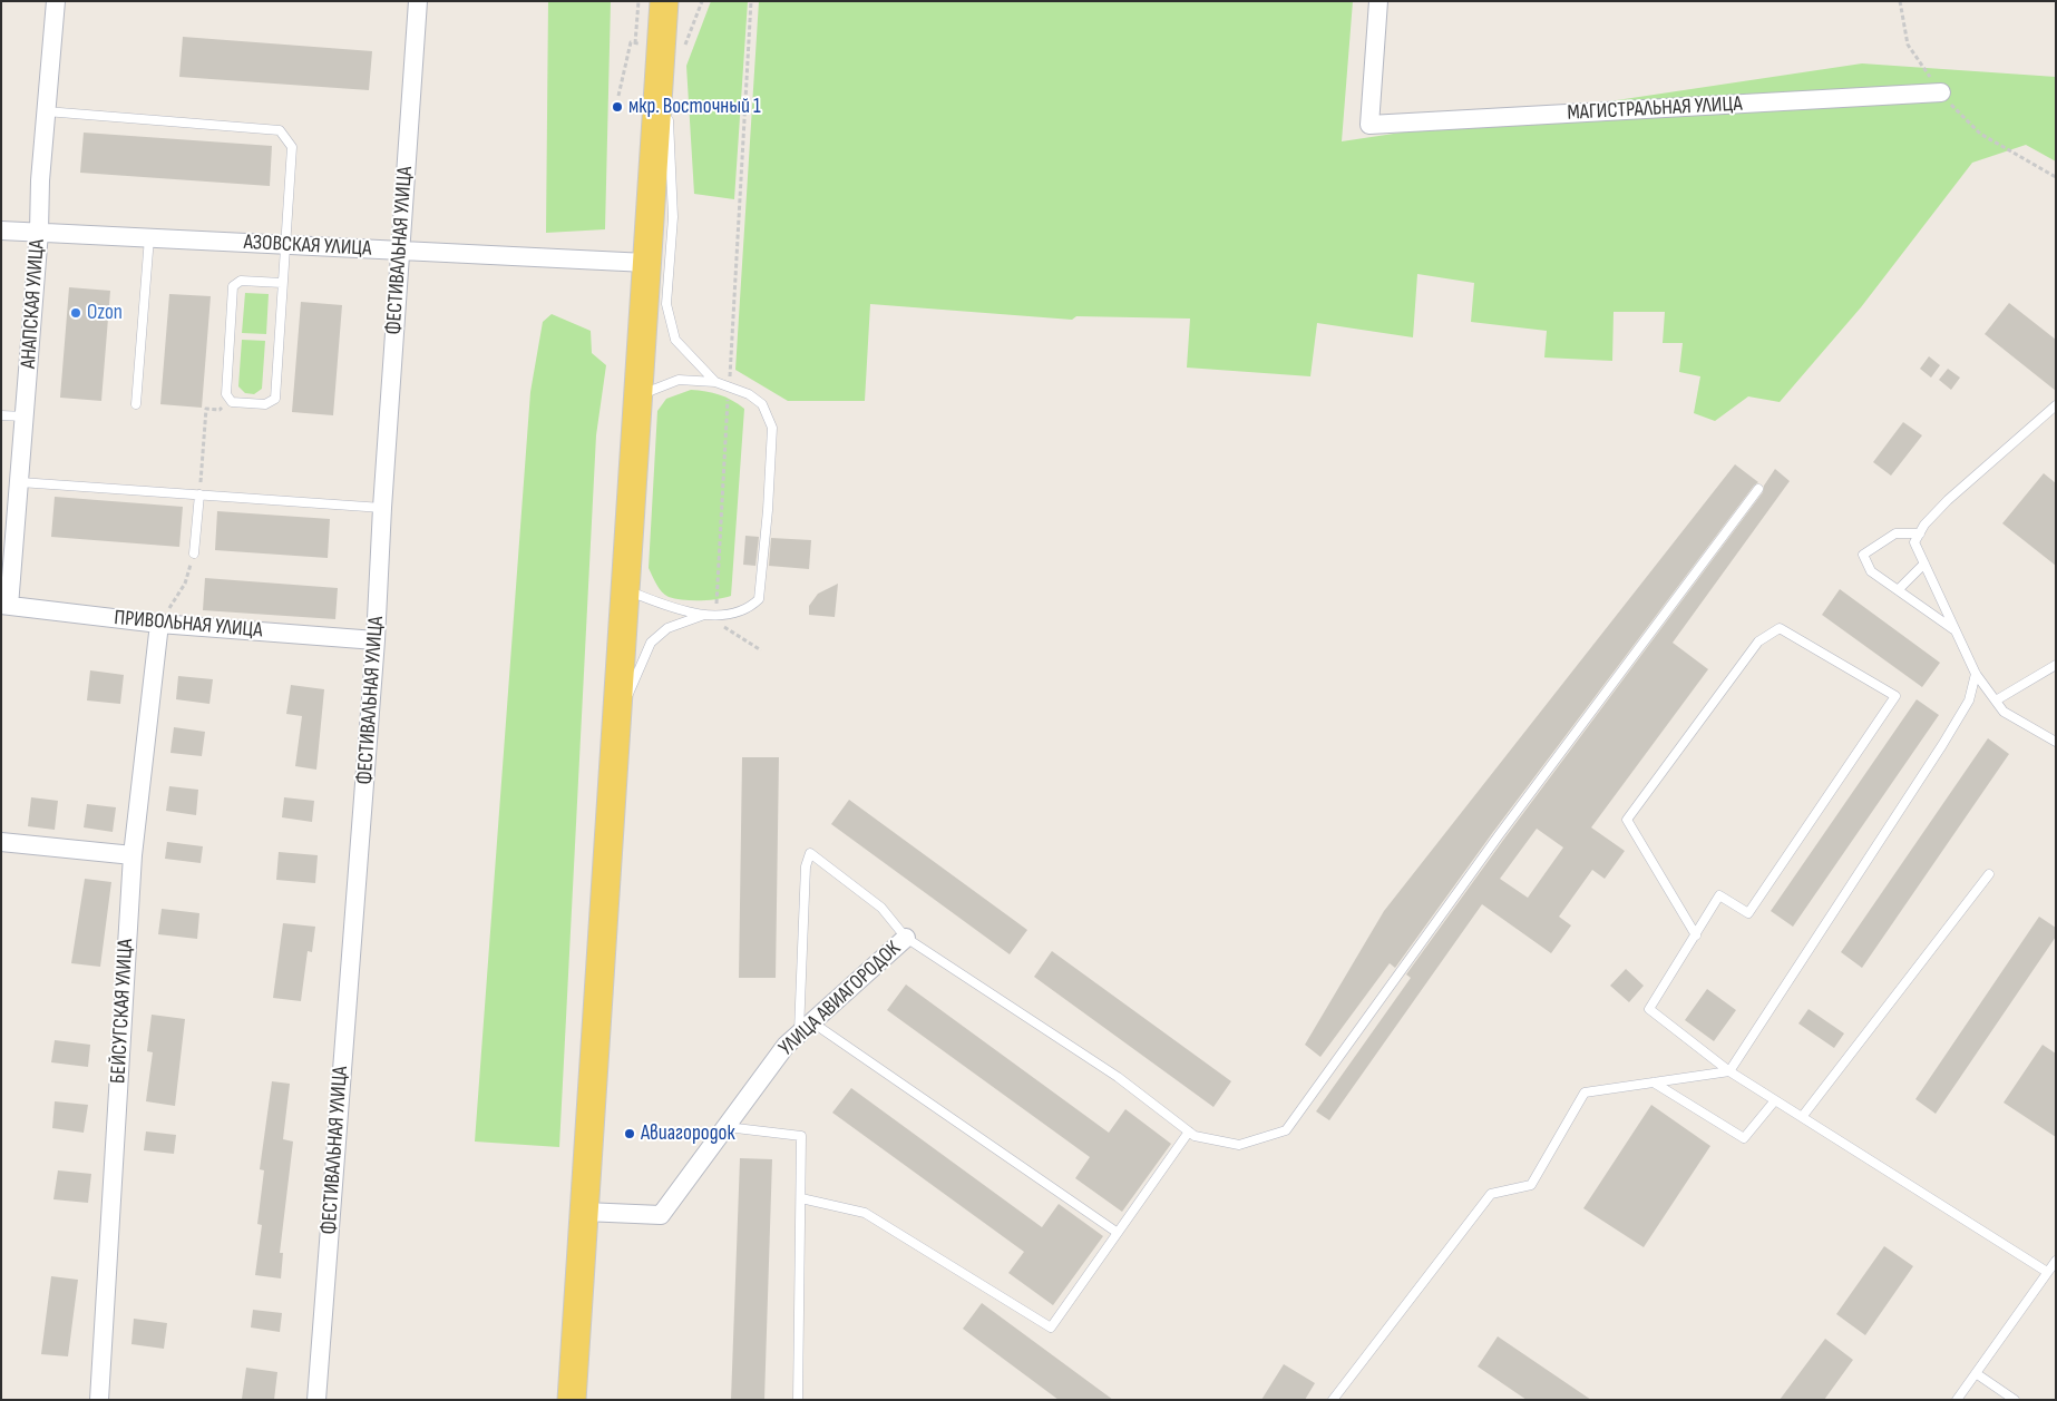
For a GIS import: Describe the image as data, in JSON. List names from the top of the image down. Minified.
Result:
{"streets":{"street":["МАГИСТРАЛЬНАЯ УЛИЦА","АЗОВСКАЯ УЛИЦА","ФЕСТИВАЛЬНАЯ УЛИЦА","АНАПСКАЯ УЛИЦА","ПРИВОЛЬНАЯ УЛИЦА","УЛИЦА АВИАГОРОДОК","БЕЙСУГСКАЯ УЛИЦА"]},"crossings":[["АЗОВСКАЯ УЛИЦА","ФЕСТИВАЛЬНАЯ УЛИЦА"],["АЗОВСКАЯ УЛИЦА","АНАПСКАЯ УЛИЦА"],["ФЕСТИВАЛЬНАЯ УЛИЦА","ПРИВОЛЬНАЯ УЛИЦА"],["АНАПСКАЯ УЛИЦА","ПРИВОЛЬНАЯ УЛИЦА"],["ПРИВОЛЬНАЯ УЛИЦА","БЕЙСУГСКАЯ УЛИЦА"]],"places":["мкр. Восточный 1","Ozon","Авиагородок"]}
